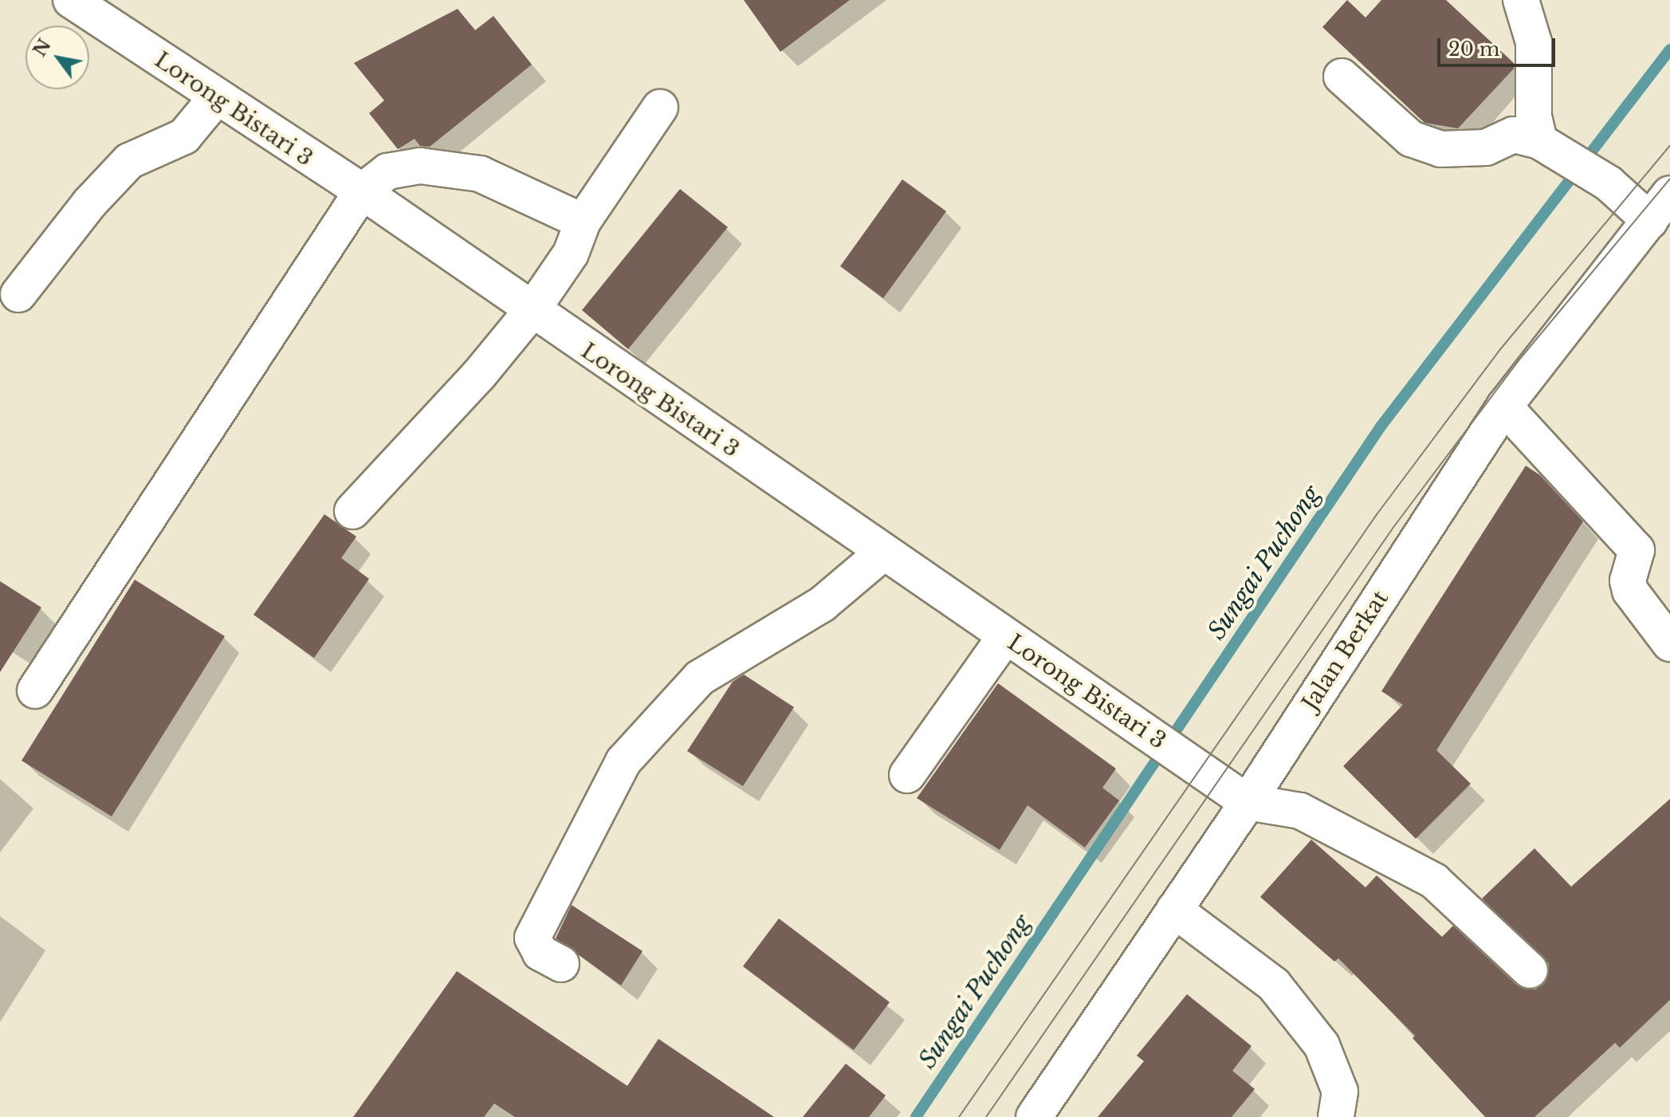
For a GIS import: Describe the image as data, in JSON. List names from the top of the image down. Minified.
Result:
{"streets":{"street":["Lorong Bistari 3","Jalan Berkat"]},"crossings":[["Lorong Bistari 3","Jalan Berkat"]],"water":["Sungai Puchong"],"scale_bar":"20 m","north":"top left"}
